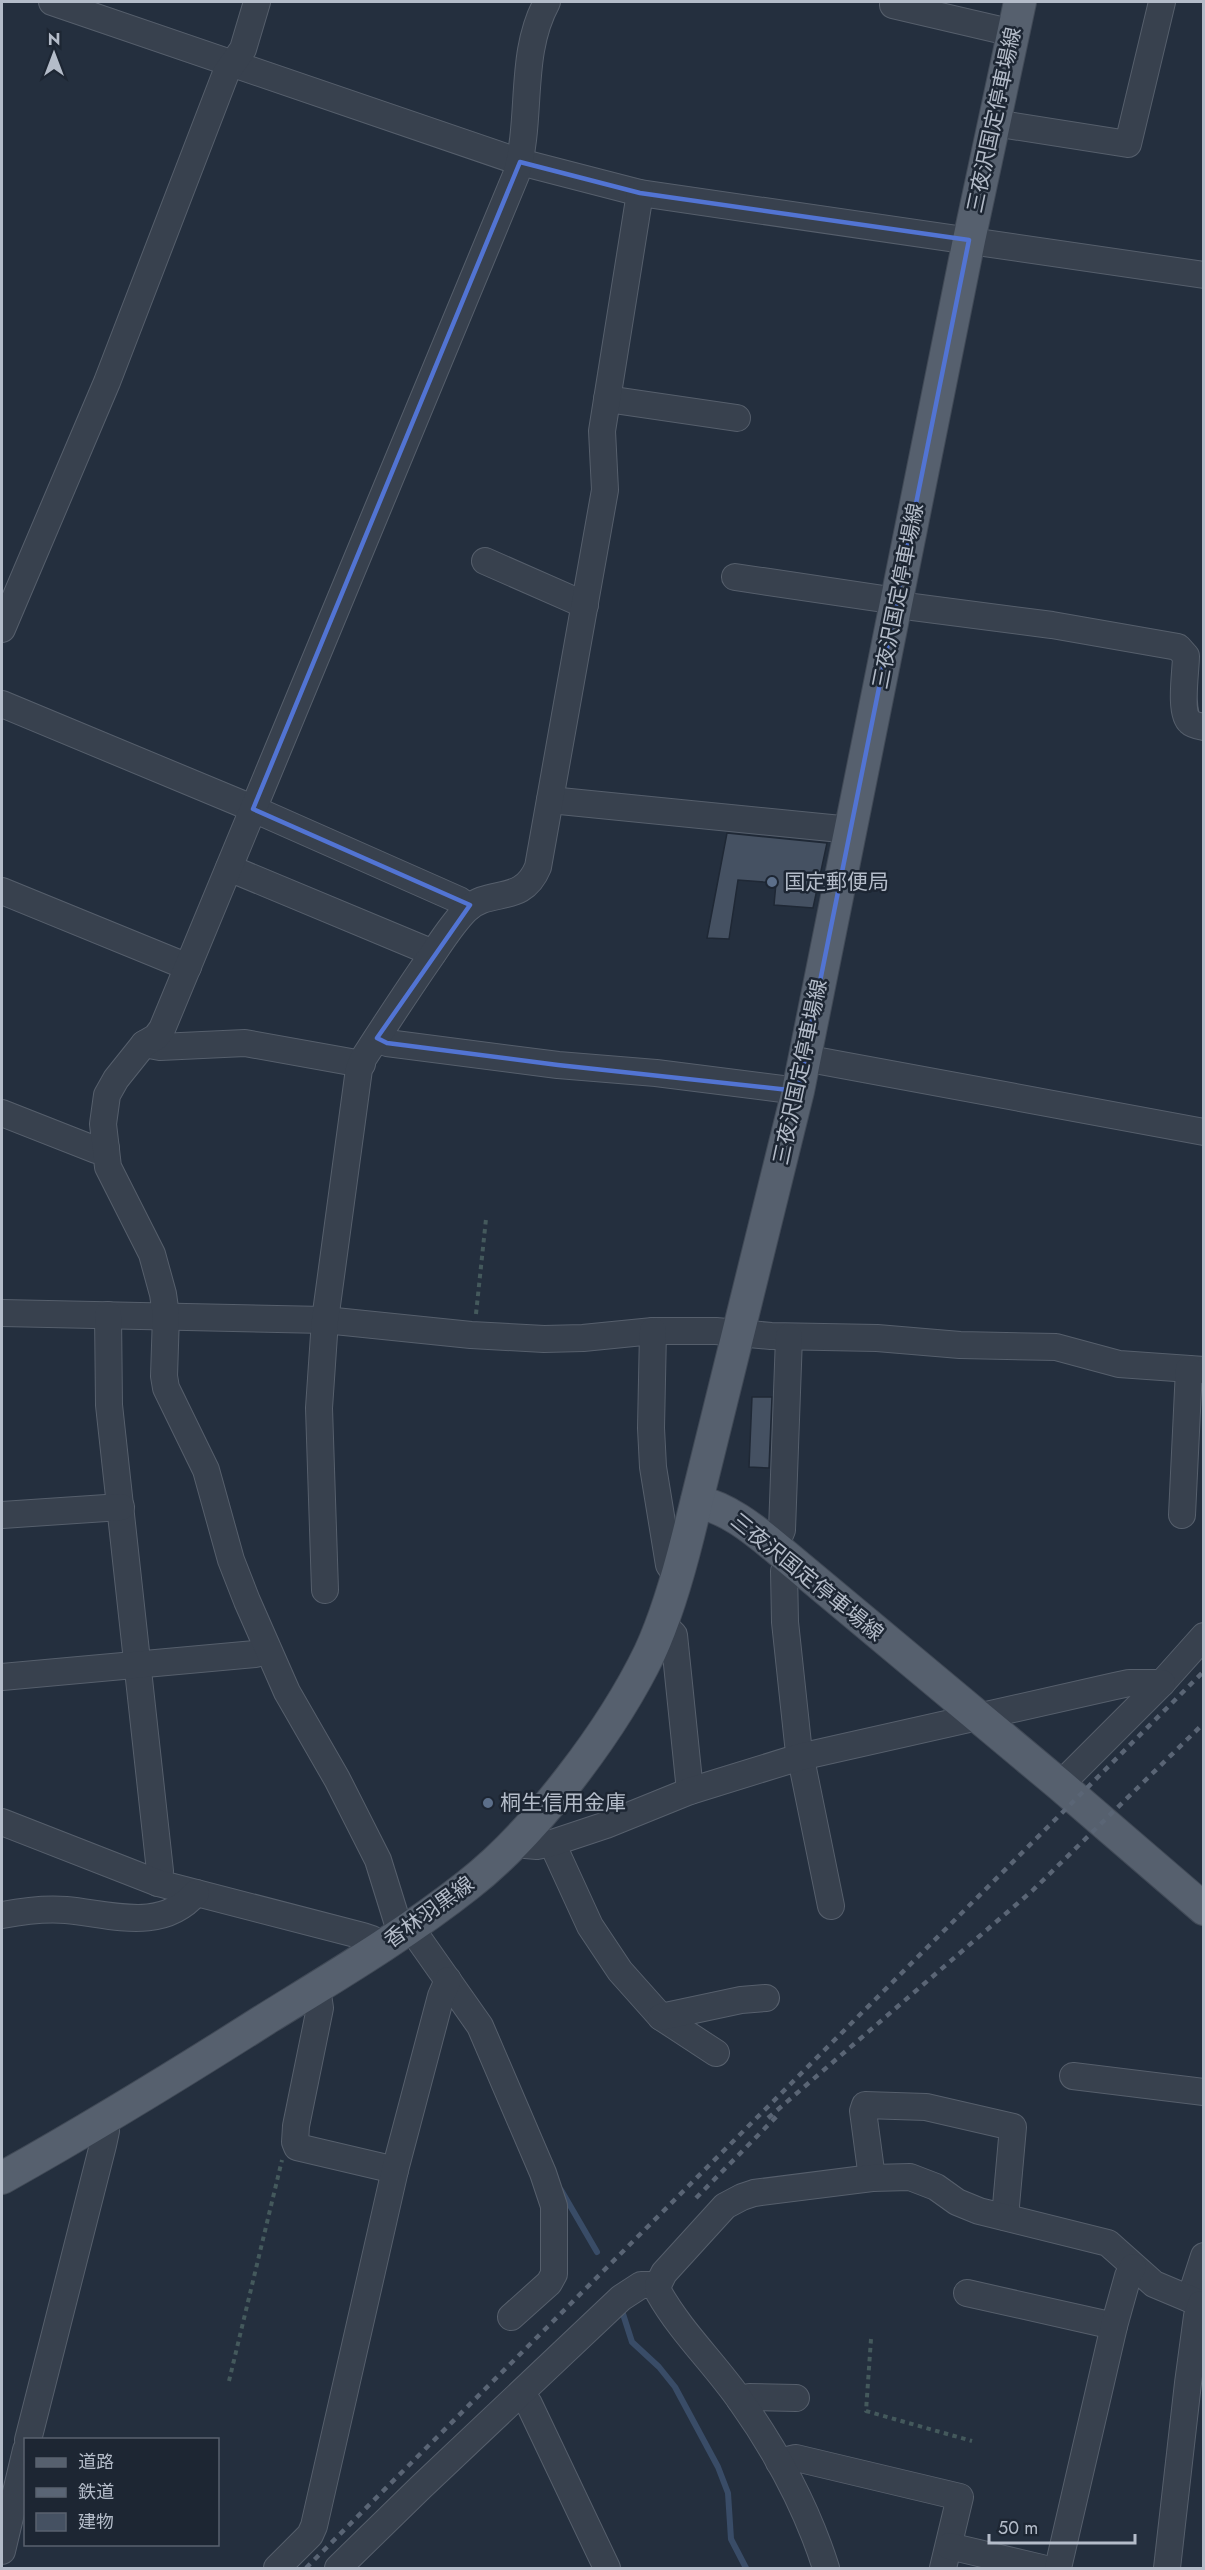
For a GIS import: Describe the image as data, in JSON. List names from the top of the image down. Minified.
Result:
{"streets":{"main road":["三夜沢国定停車場線","香林羽黒線"]},"crossings":[["三夜沢国定停車場線","香林羽黒線"]],"places":["国定郵便局","桐生信用金庫"],"legend":["道路","鉄道","建物"],"scale_bar":"50 m","north":"top"}
